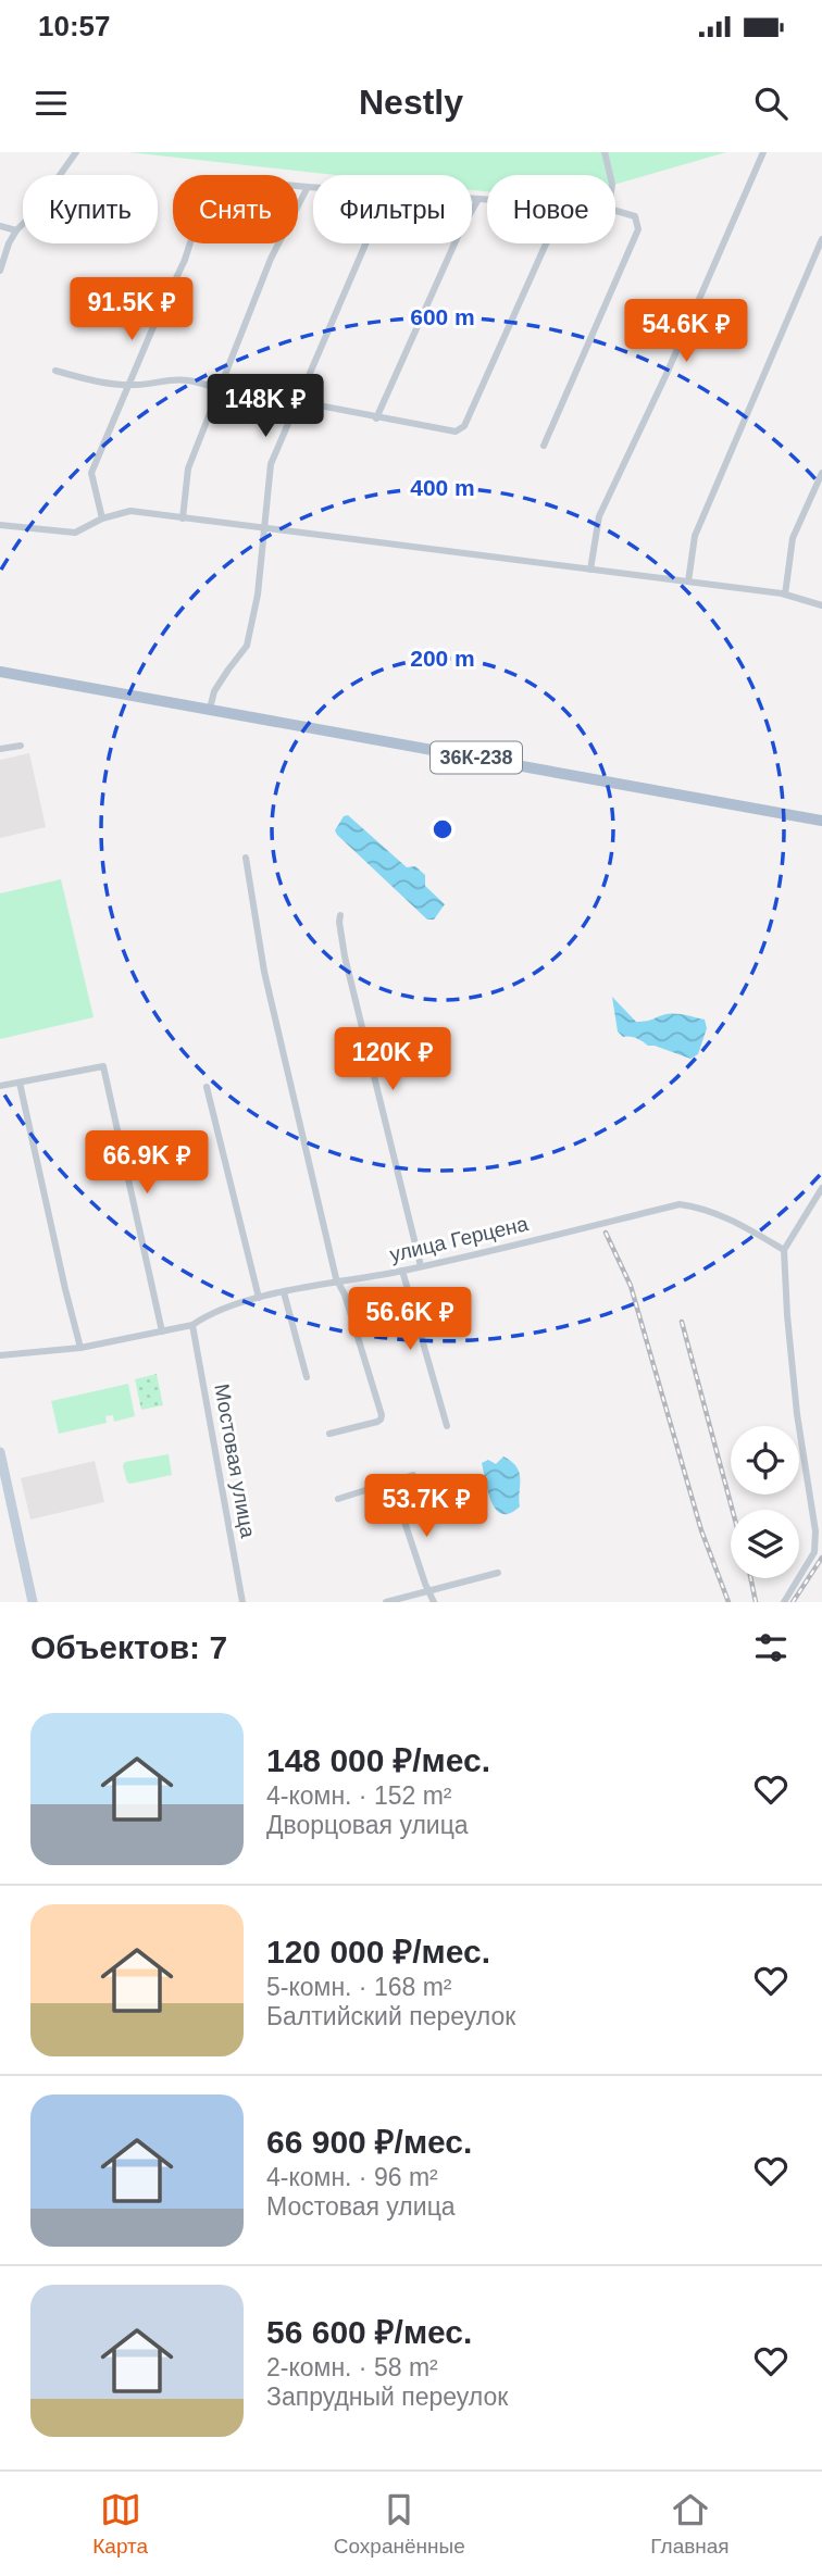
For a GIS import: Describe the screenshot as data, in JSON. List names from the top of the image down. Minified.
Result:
{"streets":{"main road":["36К-238"],"street":["улица Герцена","Мостовая улица"]},"crossings":[["улица Герцена","Мостовая улица"]],"page":{"status":"10:57","header":"Nestly","chip":["Купить","Снять","Фильтры","Новое"],"price":["91.5K ₽","54.6K ₽","148K ₽","120K ₽","66.9K ₽","56.6K ₽","53.7K ₽"],"heading":"Объектов: 7","list":[{"name":"148 000 ₽/мес.","note":"4-комн. · 152 m² · Дворцовая улица"},{"name":"120 000 ₽/мес.","note":"5-комн. · 168 m² · Балтийский переулок"},{"name":"66 900 ₽/мес.","note":"4-комн. · 96 m² · Мостовая улица"},{"name":"56 600 ₽/мес.","note":"2-комн. · 58 m² · Запрудный переулок"}],"tabs":["Карта","Сохранённые","Главная"]},"rings":["600 m","400 m","200 m"]}
